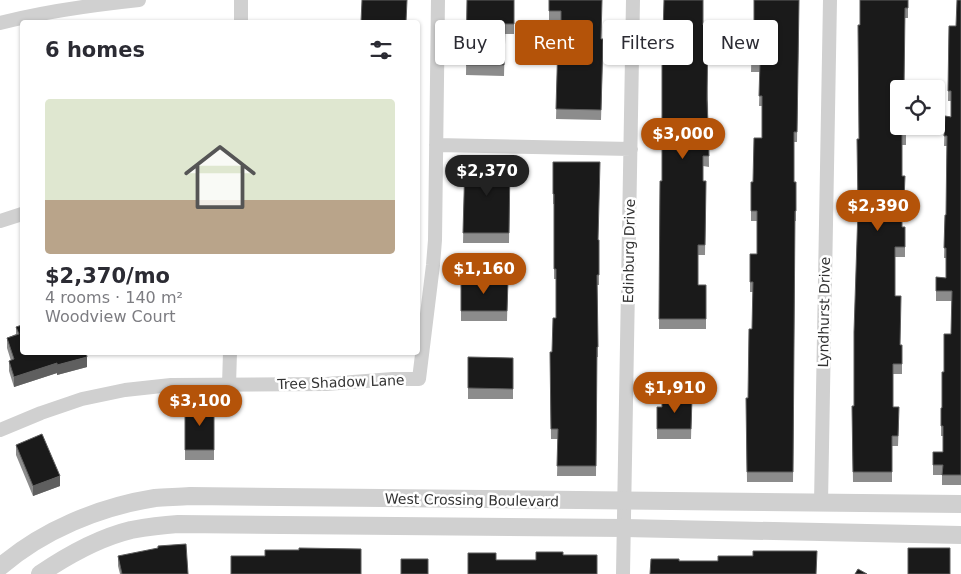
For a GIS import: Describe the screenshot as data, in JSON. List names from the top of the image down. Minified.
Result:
{"streets":{"street":["Edinburg Drive","Lyndhurst Drive","Tree Shadow Lane","West Crossing Boulevard"]},"crossings":[["Edinburg Drive","West Crossing Boulevard"],["Lyndhurst Drive","West Crossing Boulevard"]],"page":{"chip":["Buy","Rent","Filters","New"],"heading":"6 homes","list":[{"name":"$2,370/mo","note":"4 rooms · 140 m² · Woodview Court"}],"price":["$3,000","$2,370","$2,390","$1,160","$1,910","$3,100"]}}
